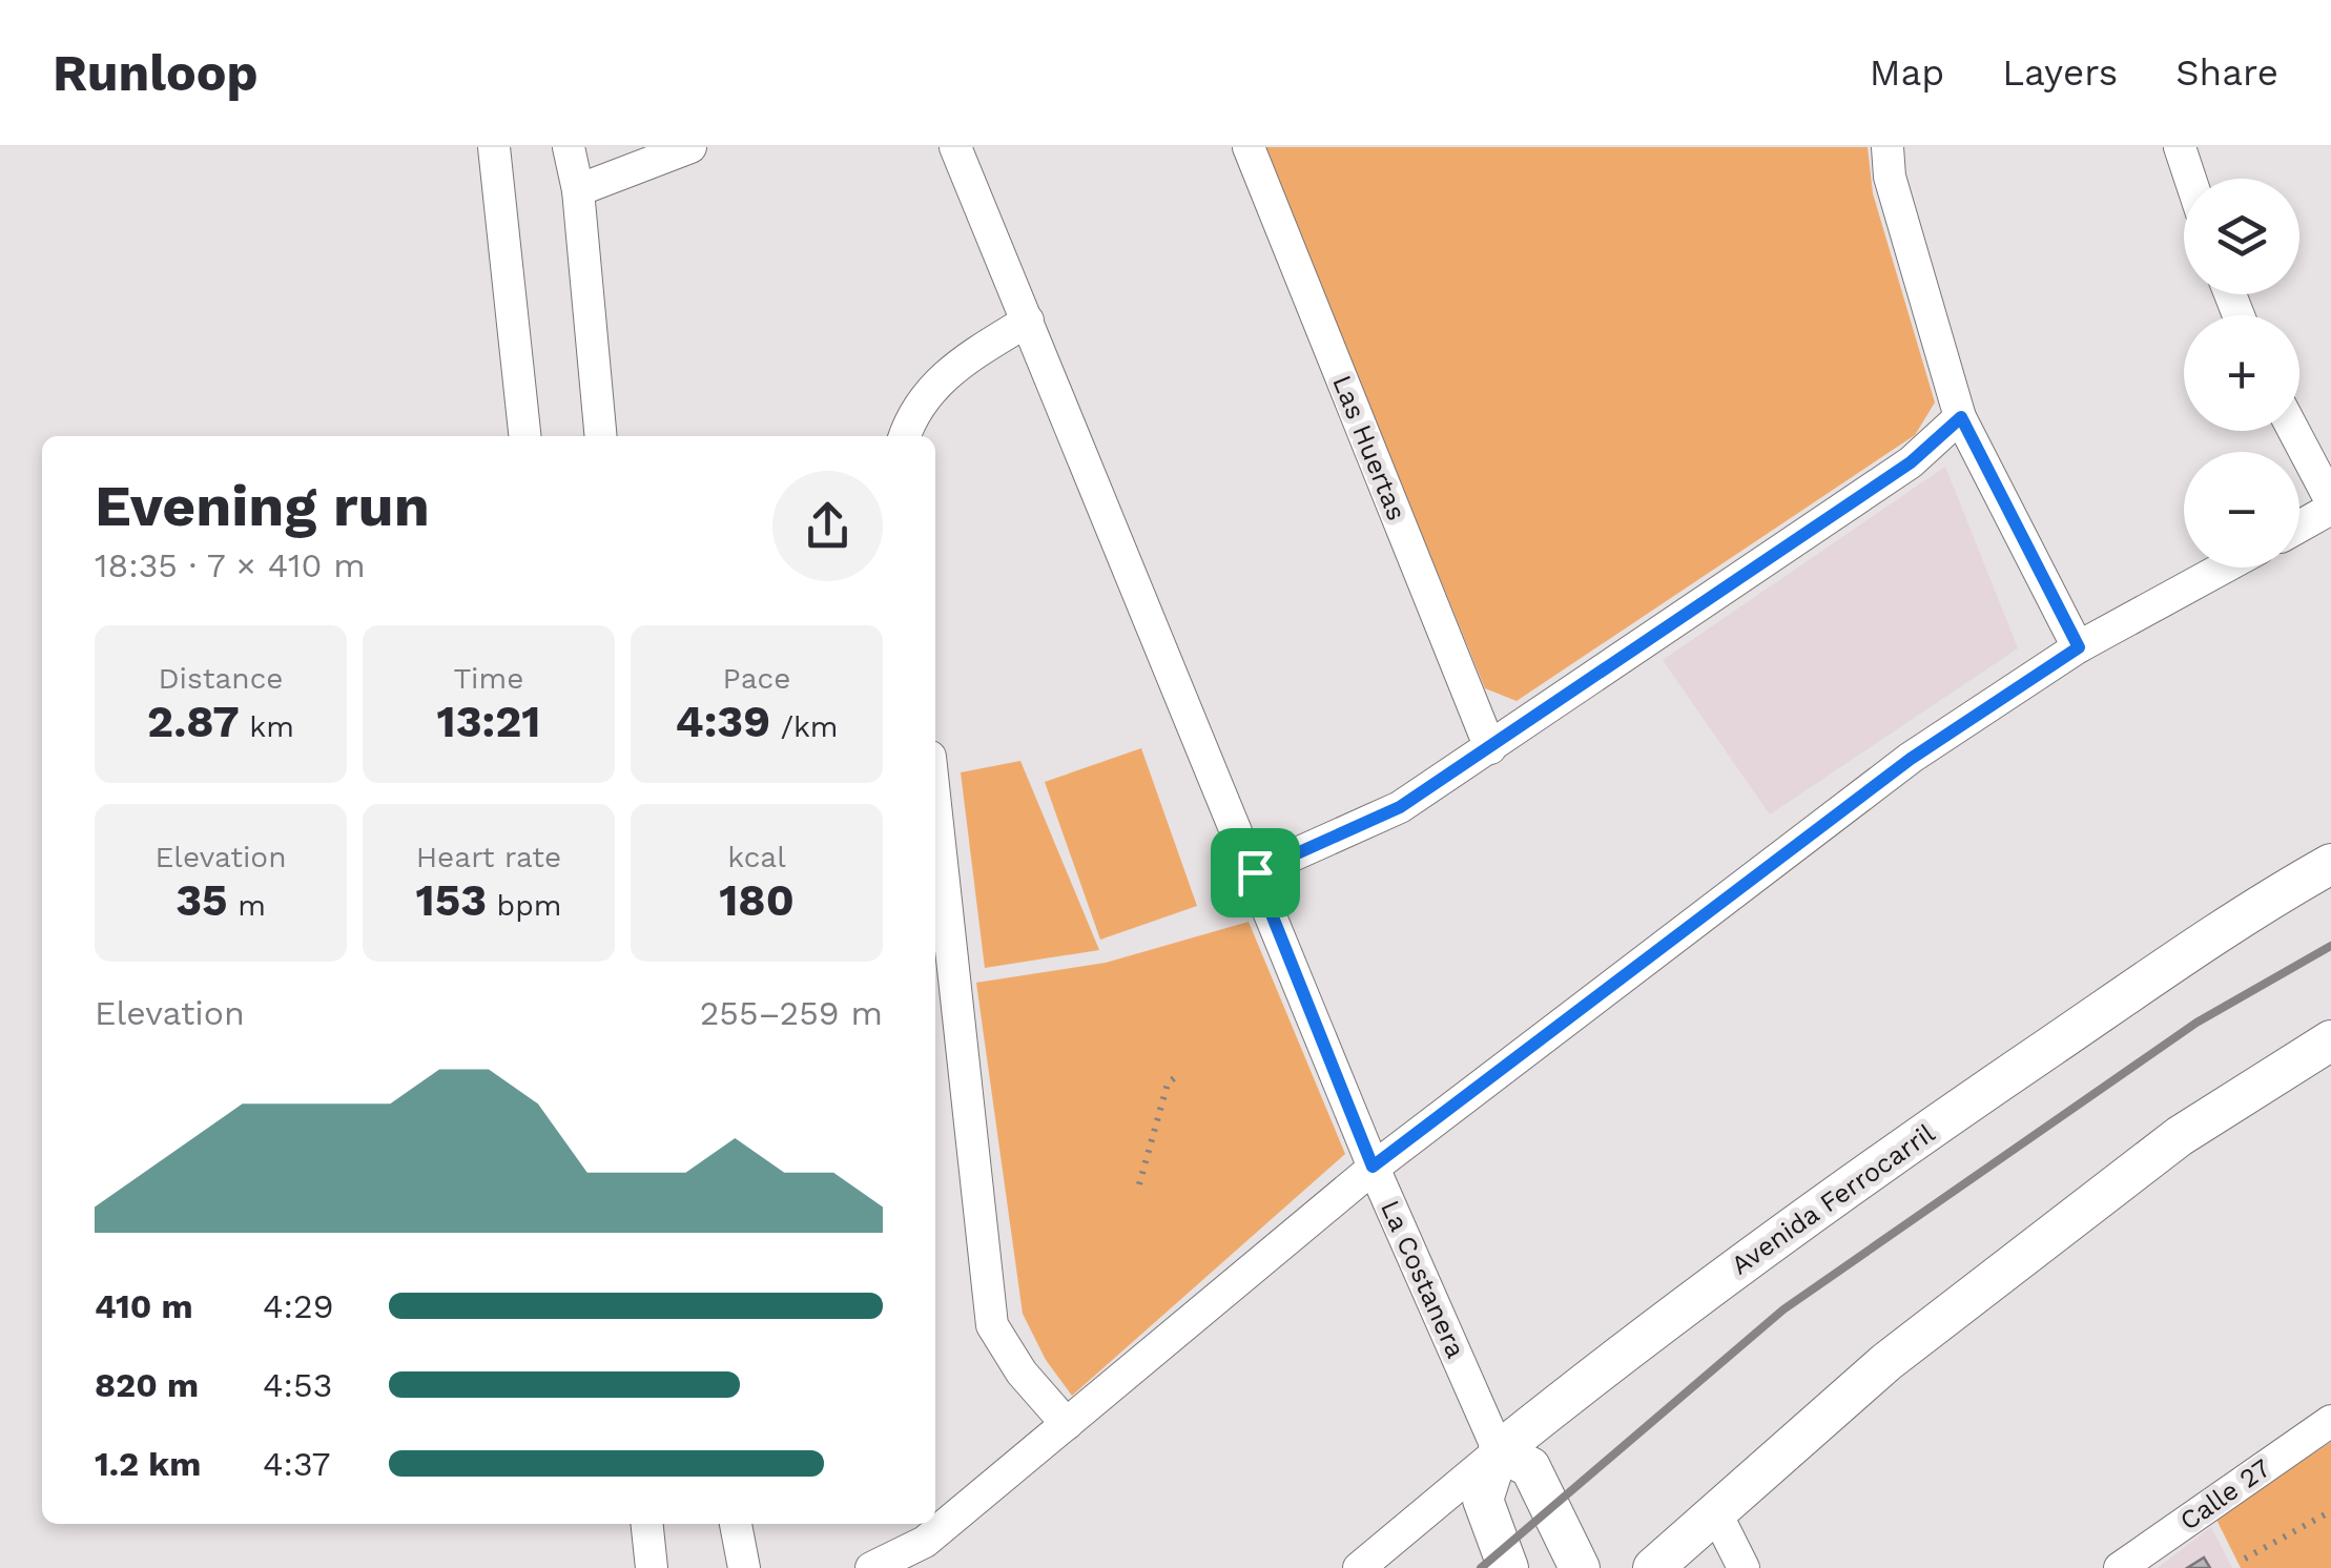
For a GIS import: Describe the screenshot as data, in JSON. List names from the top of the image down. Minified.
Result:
{"streets":{"street":["Las Huertas","Avenida Ferrocarril","La Costanera","Calle 27"]},"crossings":[["Avenida Ferrocarril","La Costanera"]],"page":{"header":"Runloop","nav":["Map","Layers","Share"],"map_buttons":["+","−"],"heading":["Evening run","18:35 · 7 × 410 m"],"stats":[["Distance","2.87 km"],["Time","13:21"],["Pace","4:39 /km"],["Elevation","35 m"],["Heart rate","153 bpm"],["kcal","180"]],"chart":["Elevation","255–259 m"],"list":[{"name":"410 m","note":"4:29"},{"name":"820 m","note":"4:53"},{"name":"1.2 km","note":"4:37"}]}}
